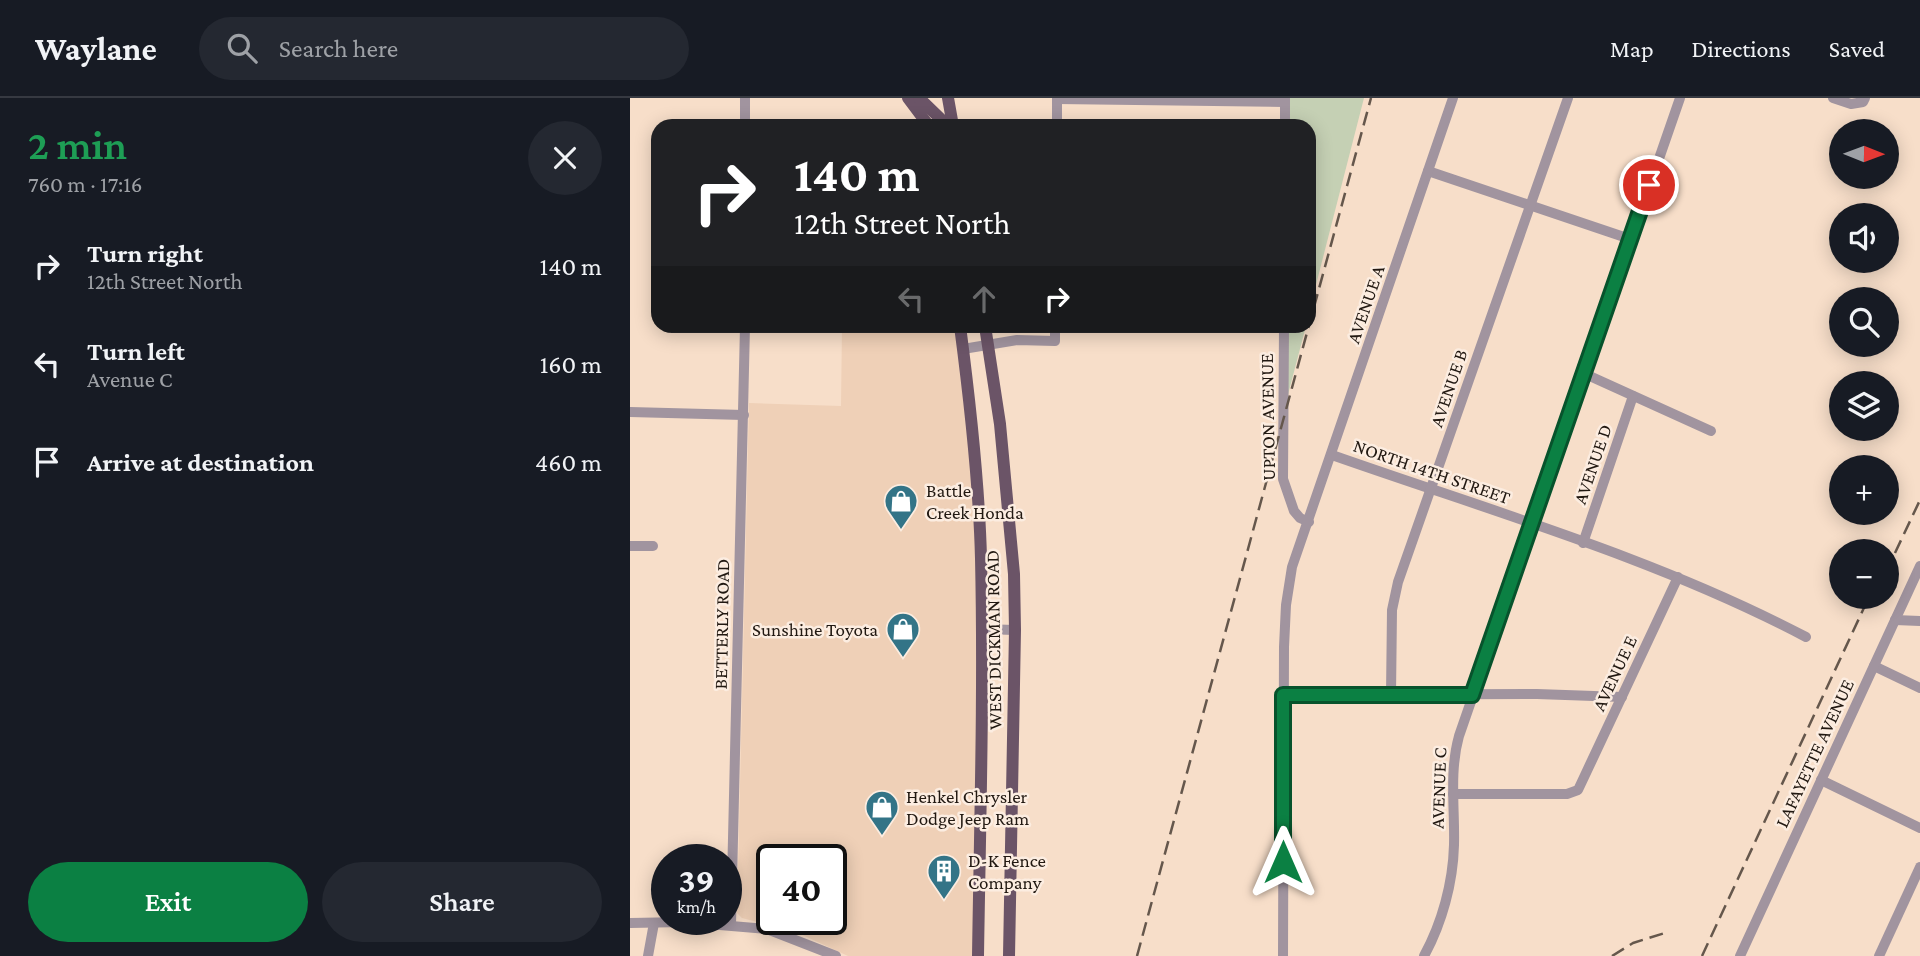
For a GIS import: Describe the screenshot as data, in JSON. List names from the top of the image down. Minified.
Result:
{"streets":{"main road":["WEST DICKMAN ROAD"],"street":["AVENUE A","AVENUE B","UPTON AVENUE","AVENUE D","NORTH 14TH STREET","BETTERLY ROAD","AVENUE E","LAFAYETTE AVENUE","AVENUE C"]},"crossings":[["AVENUE A","UPTON AVENUE"],["AVENUE A","NORTH 14TH STREET"],["AVENUE B","NORTH 14TH STREET"],["AVENUE D","NORTH 14TH STREET"],["NORTH 14TH STREET","AVENUE E"],["NORTH 14TH STREET","AVENUE C"],["AVENUE E","AVENUE C"]],"places":{"shop":["Battle Creek Honda","Sunshine Toyota","Henkel Chrysler Dodge Jeep Ram"],"building":["D-K Fence Company"]},"north":"right","page":{"header":"Waylane","search":"Search here","nav":["Map","Directions","Saved"],"heading":["2 min","760 m · 17:16"],"map_buttons":["+","−"],"turn":["140 m","12th Street North"],"list":[{"name":"Turn right","note":"12th Street North","value":"140 m"},{"name":"Turn left","note":"Avenue C","value":"160 m"},{"name":"Arrive at destination","value":"460 m"}],"speed":"39 km/h","limit":"40","buttons":["Exit","Share"]}}
